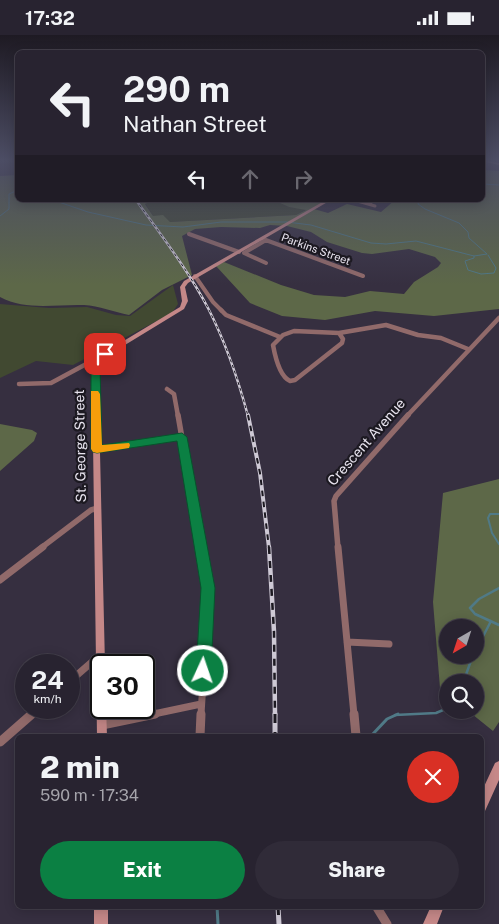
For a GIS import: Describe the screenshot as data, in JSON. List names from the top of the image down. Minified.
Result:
{"streets":{"street":["Parkins Street","Crescent Avenue","St. George Street"]},"north":"bottom left","page":{"status":"17:32","turn":["290 m","Nathan Street"],"speed":"24 km/h","limit":"30","heading":["2 min","590 m · 17:34"],"buttons":["Exit","Share"]}}
